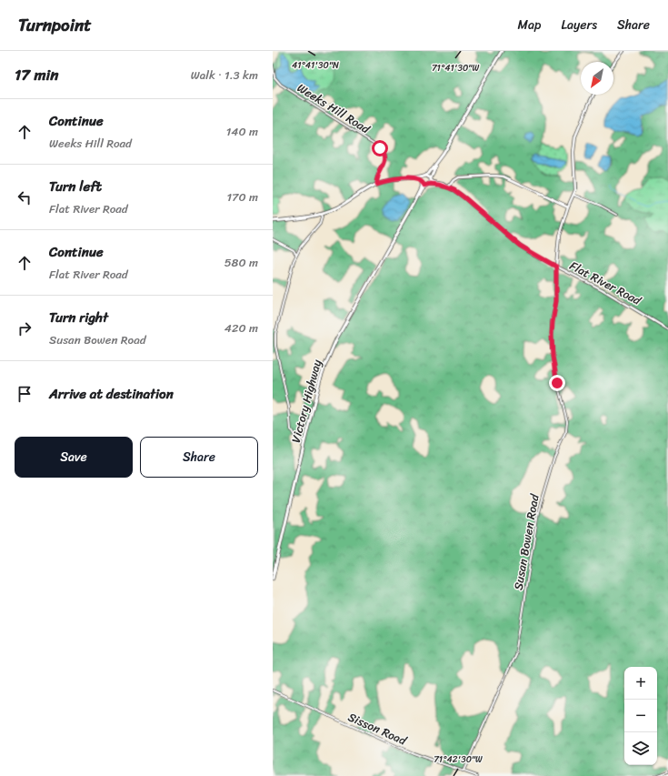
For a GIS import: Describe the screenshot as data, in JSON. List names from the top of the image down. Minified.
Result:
{"streets":{"main road":["Victory Highway"],"street":["Weeks Hill Road","Flat River Road","Susan Bowen Road","Sisson Road"]},"crossings":[["Flat River Road","Victory Highway"],["Flat River Road","Susan Bowen Road"],["Susan Bowen Road","Sisson Road"]],"north":"bottom left","page":{"header":"Turnpoint","nav":["Map","Layers","Share"],"heading":["17 min","Walk · 1.3 km"],"list":[["Continue","Weeks Hill Road","140 m"],["Turn left","Flat River Road","170 m"],["Continue","Flat River Road","580 m"],["Turn right","Susan Bowen Road","420 m"],"Arrive at destination"],"buttons":["Save","Share"],"map_buttons":["+","−"]},"coordinates":["41°41'30\"N","71°41'30\"W","71°42'30\"W"]}
